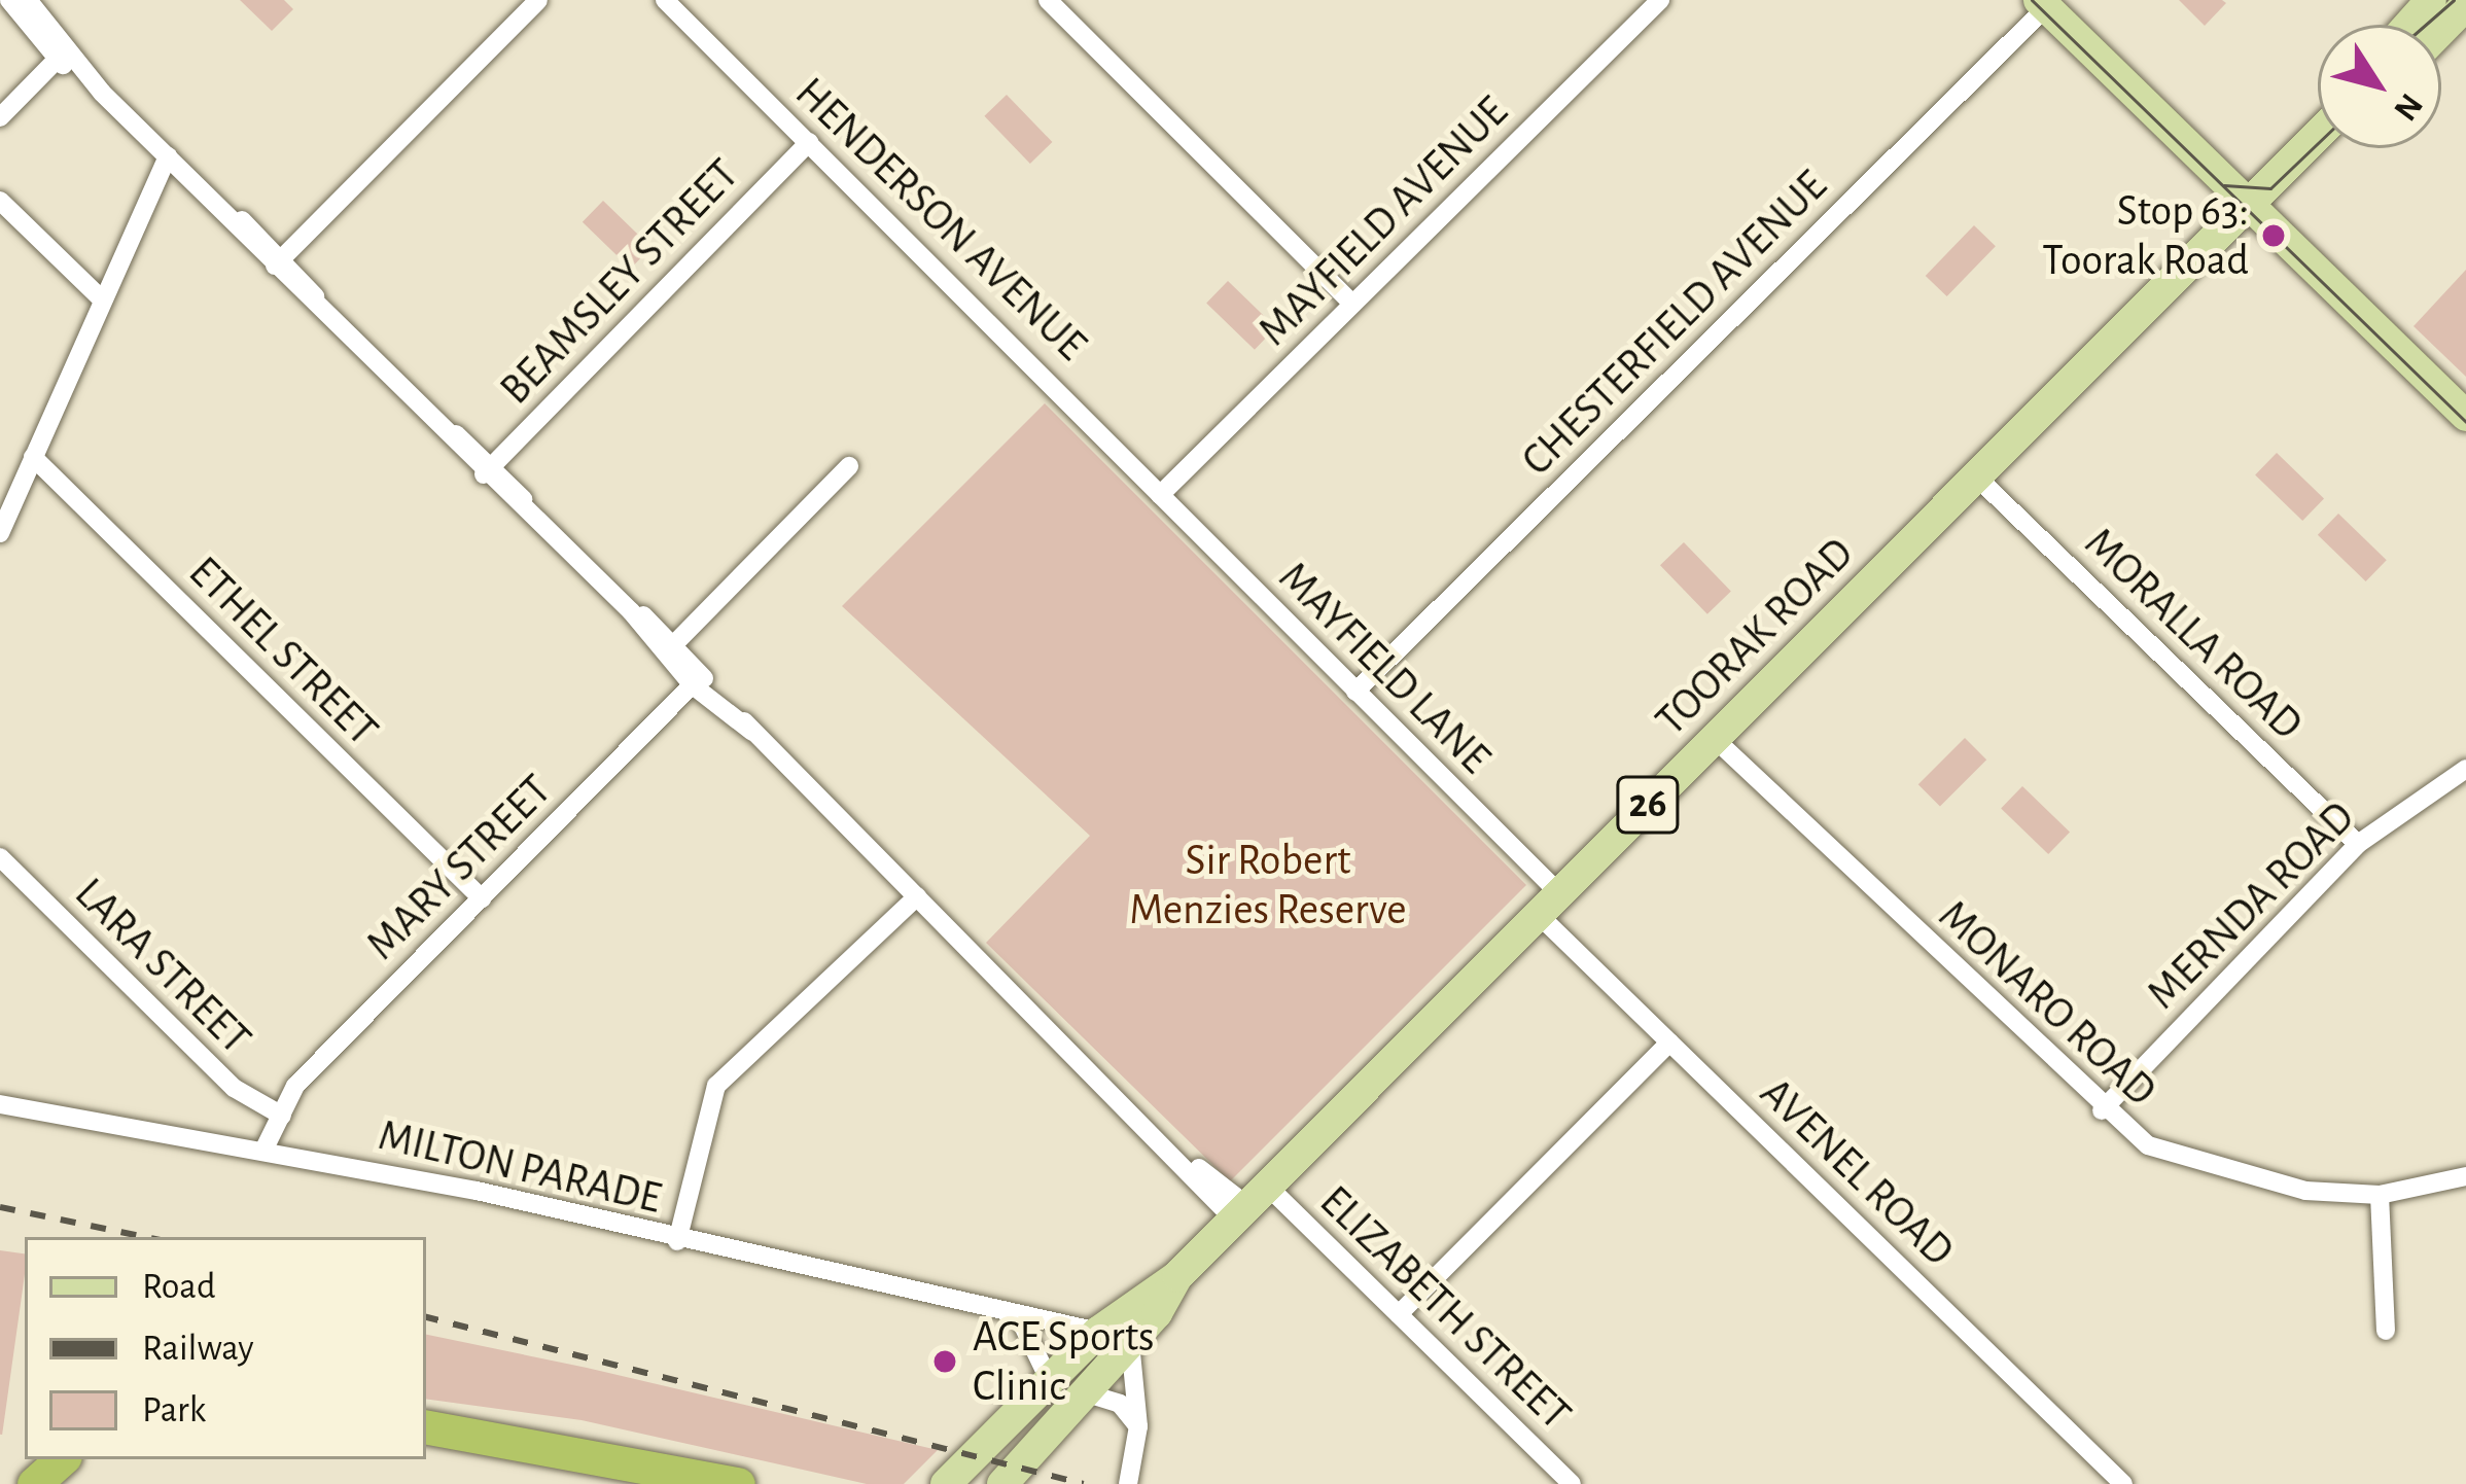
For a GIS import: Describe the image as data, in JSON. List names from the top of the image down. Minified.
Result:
{"streets":{"main road":["TOORAK ROAD","26"],"street":["HENDERSON AVENUE","MAYFIELD AVENUE","BEAMSLEY STREET","CHESTERFIELD AVENUE","MORALLA ROAD","ETHEL STREET","MAYFIELD LANE","MARY STREET","MERNDA ROAD","LARA STREET","MONARO ROAD","MILTON PARADE","AVENEL ROAD","ELIZABETH STREET"]},"crossings":[["HENDERSON AVENUE","MAYFIELD AVENUE"],["HENDERSON AVENUE","BEAMSLEY STREET"],["HENDERSON AVENUE","MAYFIELD LANE"],["MAYFIELD AVENUE","MAYFIELD LANE"],["BEAMSLEY STREET","ELIZABETH STREET"],["CHESTERFIELD AVENUE","MAYFIELD LANE"],["MORALLA ROAD","TOORAK ROAD"],["MORALLA ROAD","MERNDA ROAD"],["TOORAK ROAD","MAYFIELD LANE"],["TOORAK ROAD","MONARO ROAD"],["TOORAK ROAD","MILTON PARADE"],["TOORAK ROAD","AVENEL ROAD"],["TOORAK ROAD","ELIZABETH STREET"],["ETHEL STREET","MARY STREET"],["MAYFIELD LANE","AVENEL ROAD"],["MARY STREET","LARA STREET"],["MARY STREET","MILTON PARADE"],["MARY STREET","ELIZABETH STREET"],["MERNDA ROAD","MONARO ROAD"]],"parks":["Sir Robert Menzies Reserve"],"places":["Stop 63: Toorak Road","ACE Sports Clinic"],"legend":["Road","Railway","Park"],"north":"bottom right"}
